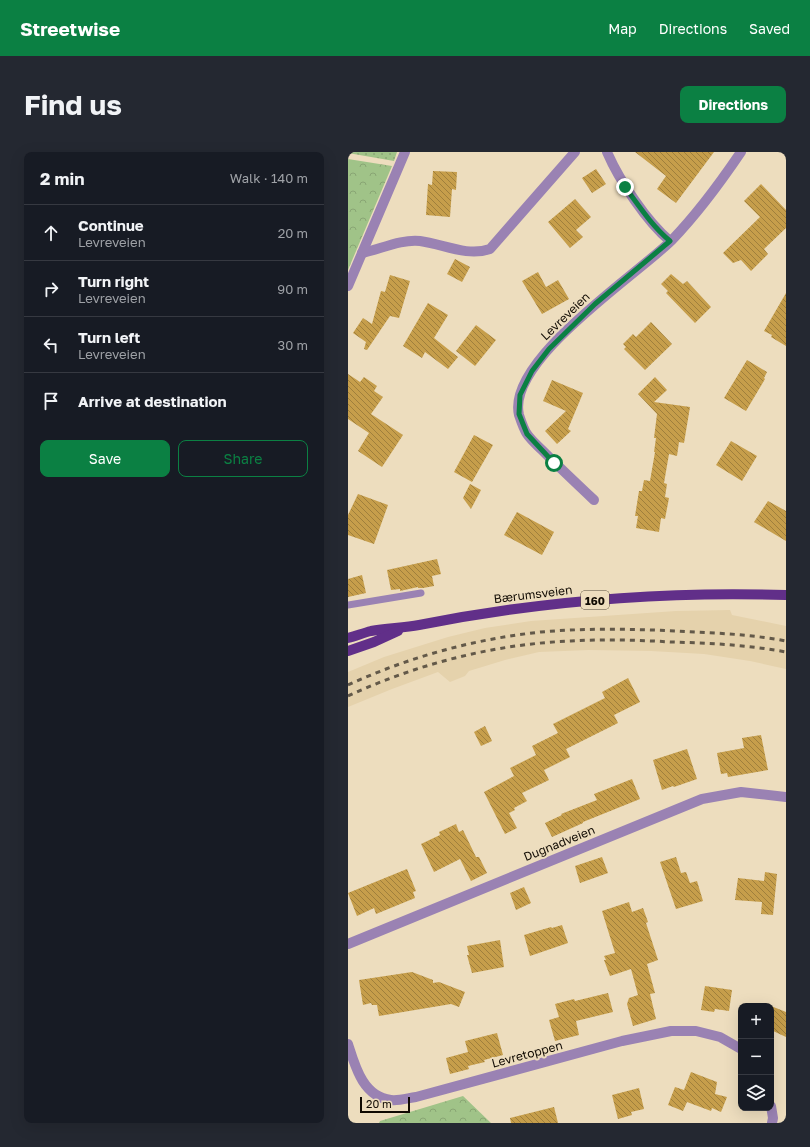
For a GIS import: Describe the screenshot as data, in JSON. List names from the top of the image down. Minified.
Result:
{"streets":{"main road":["Bærumsveien","160"],"street":["Levreveien","Dugnadveien","Levretoppen"]},"scale_bar":"20 m","page":{"header":"Streetwise","nav":["Map","Directions","Saved"],"buttons":["Directions",["Save","Share"]],"title":"Find us","heading":["2 min","Walk · 140 m"],"list":[["Continue","Levreveien","20 m"],["Turn right","Levreveien","90 m"],["Turn left","Levreveien","30 m"],"Arrive at destination"],"map_buttons":["+","−"],"scale":"20 m"}}
